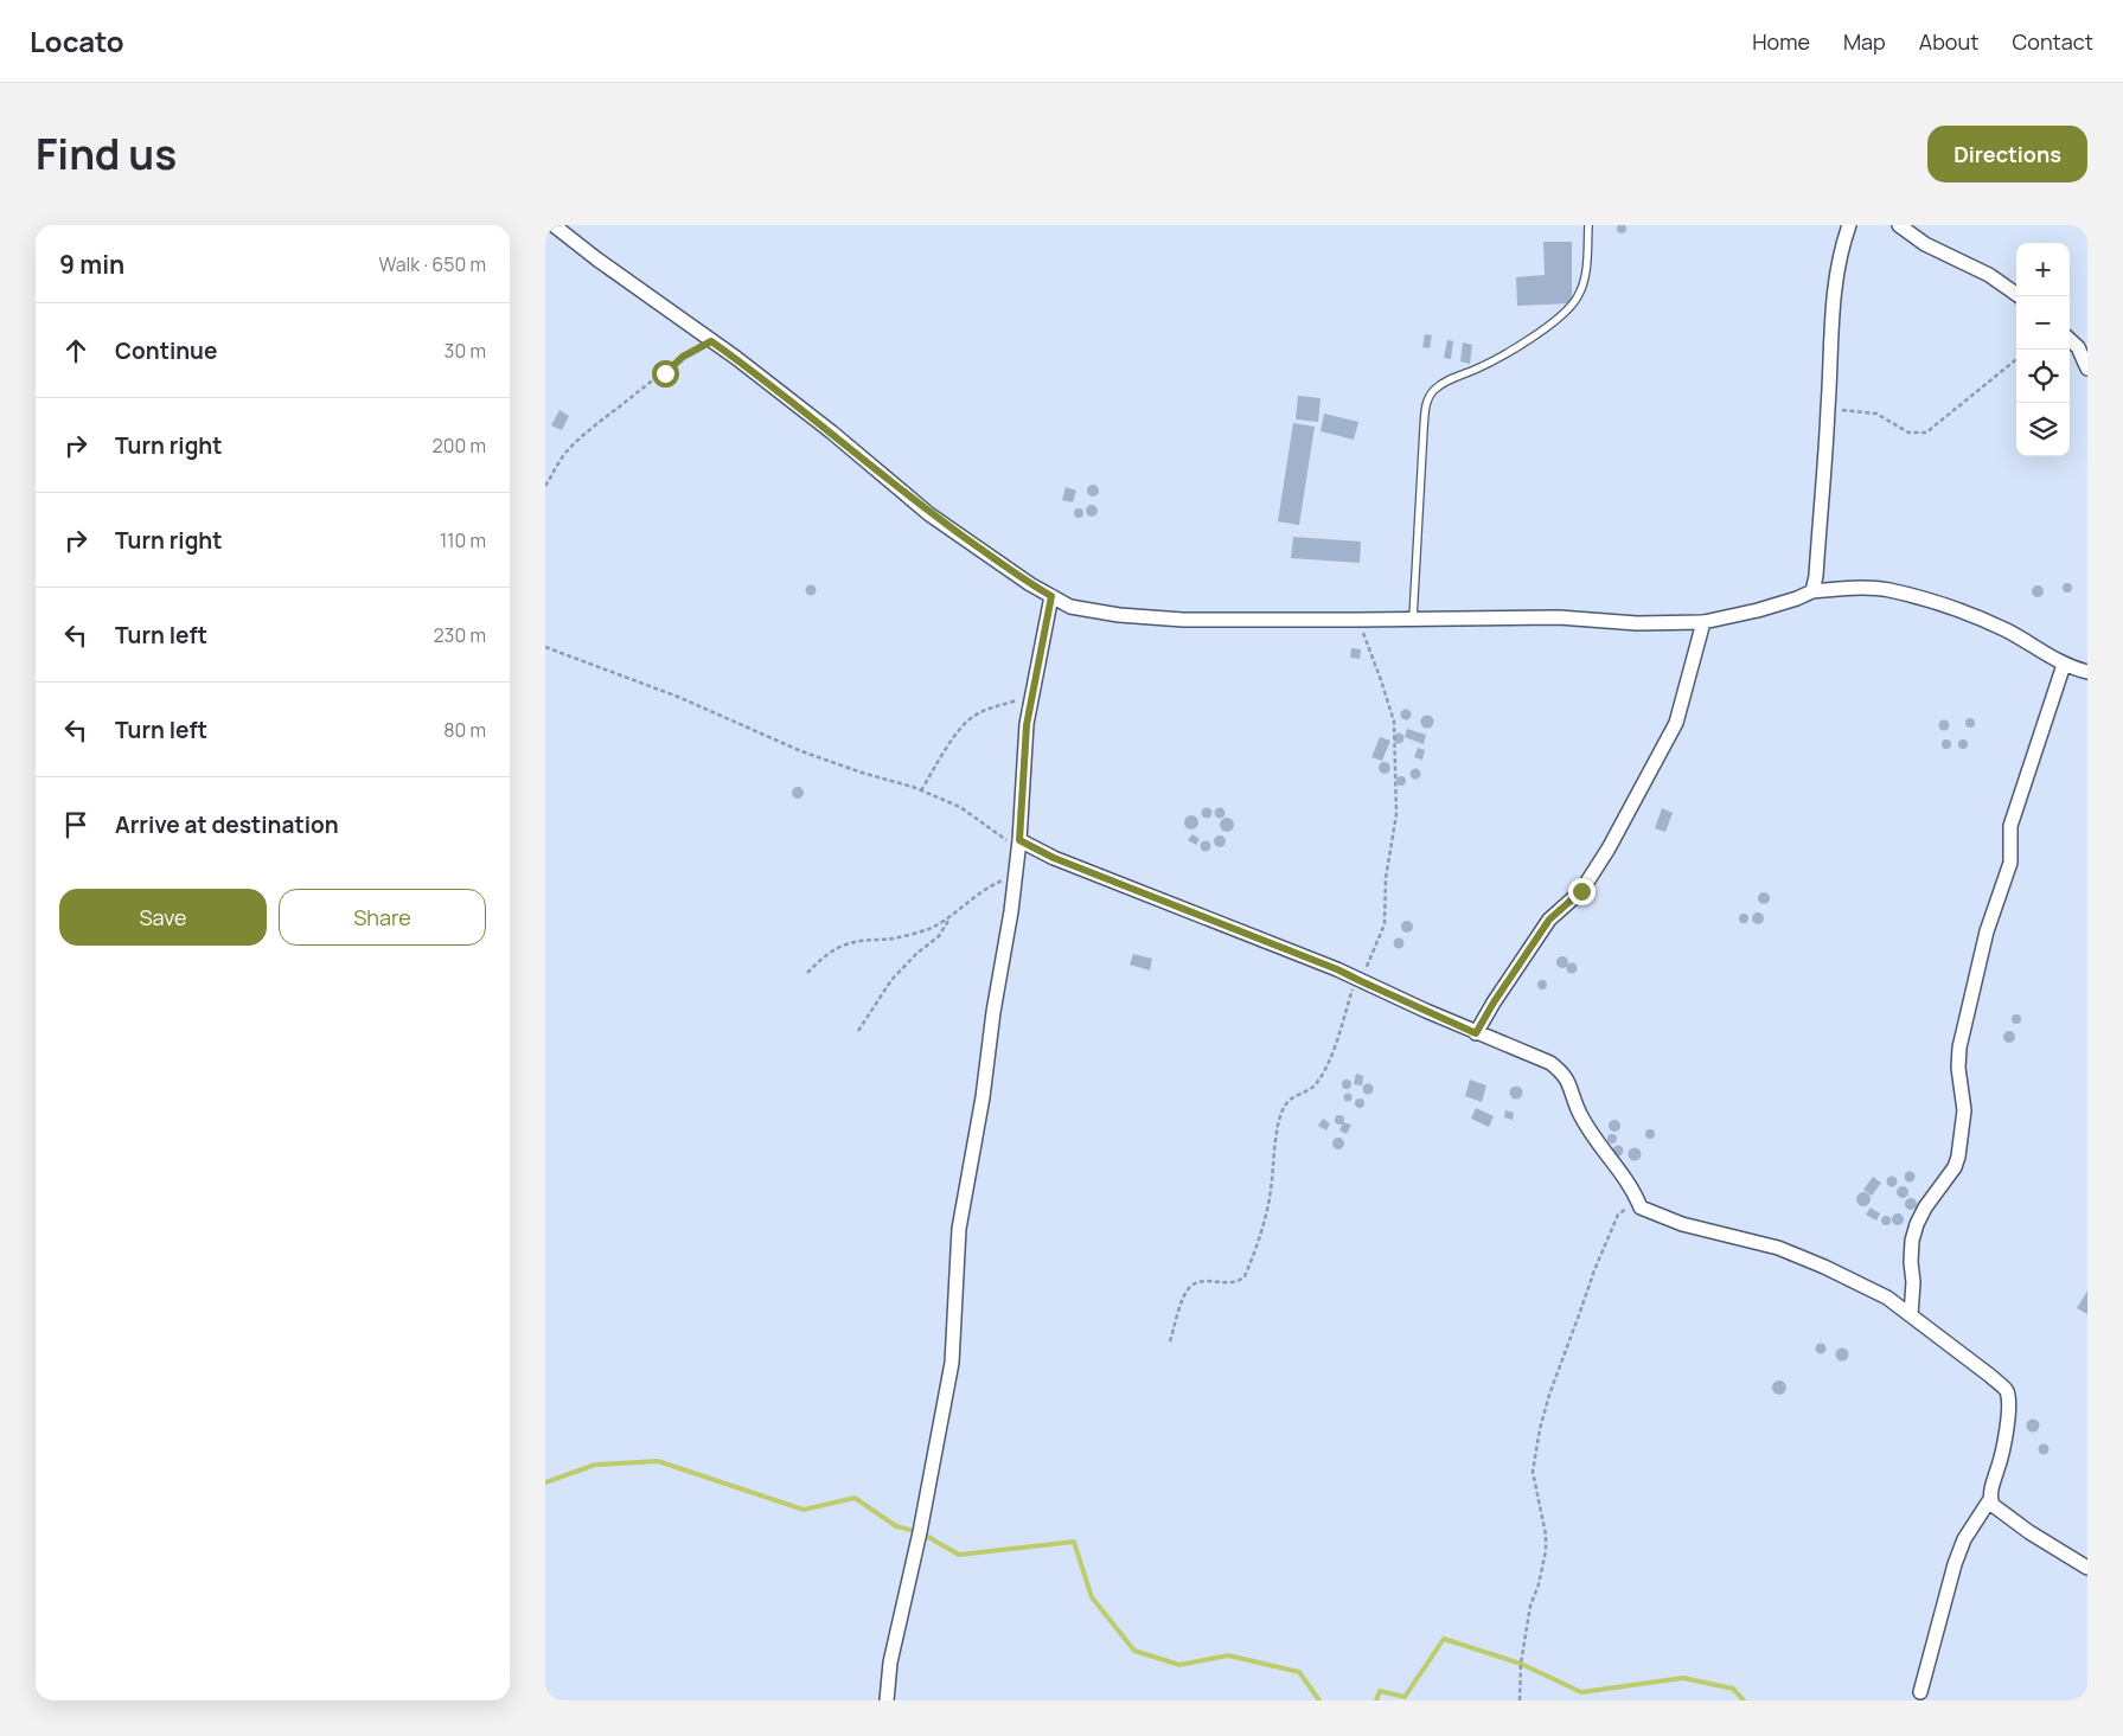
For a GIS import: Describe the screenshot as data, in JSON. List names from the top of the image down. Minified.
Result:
{"page":{"header":"Locato","nav":["Home","Map","About","Contact"],"title":"Find us","buttons":["Directions",["Save","Share"]],"heading":["9 min","Walk · 650 m"],"map_buttons":["+","−"],"list":[["Continue","30 m"],["Turn right","200 m"],["Turn right","110 m"],["Turn left","230 m"],["Turn left","80 m"],"Arrive at destination"]}}
